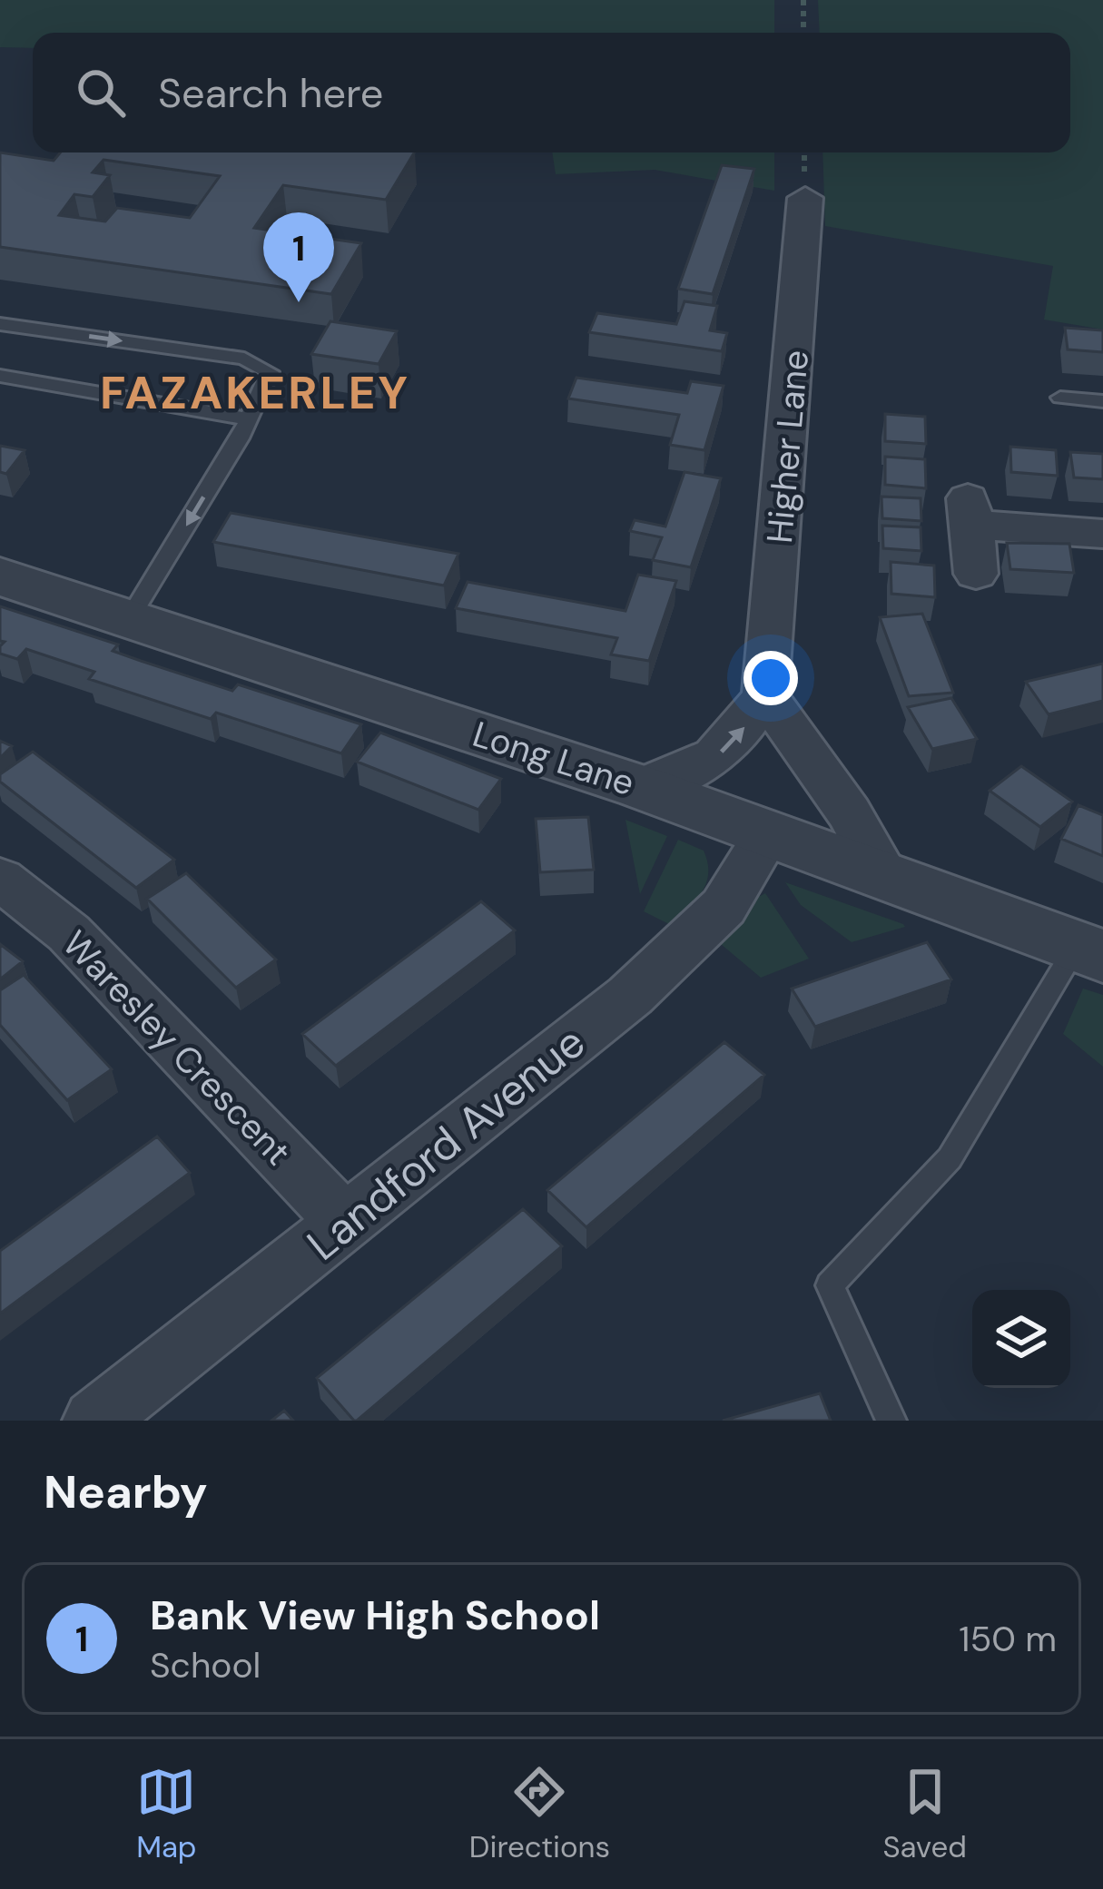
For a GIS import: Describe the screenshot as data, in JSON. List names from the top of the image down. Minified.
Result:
{"streets":{"street":["Higher Lane","Long Lane","Waresley Crescent","Landford Avenue"]},"crossings":[["Higher Lane","Long Lane"],["Long Lane","Landford Avenue"],["Waresley Crescent","Landford Avenue"]],"districts":["FAZAKERLEY"],"page":{"search":"Search here","pins":"1","heading":"Nearby","list":[{"mark":"1","name":"Bank View High School","note":"School","value":"150 m"}],"nav":["Map","Directions","Saved"]}}
